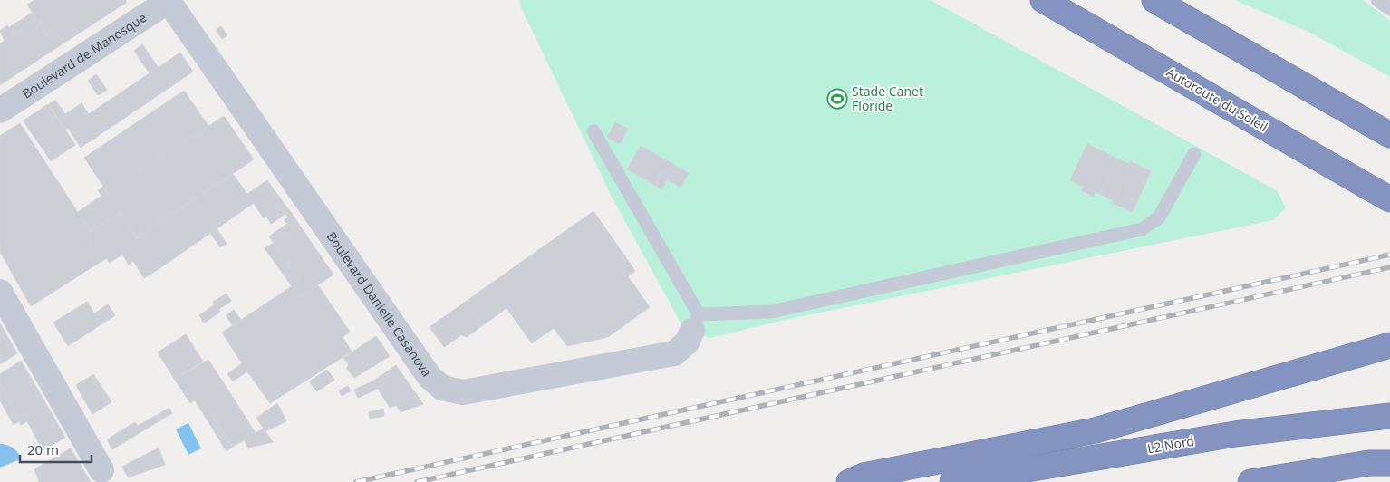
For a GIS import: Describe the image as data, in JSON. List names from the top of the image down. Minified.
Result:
{"streets":{"highway":["Autoroute du Soleil","L2 Nord"],"street":["Boulevard de Manosque","Boulevard Danielle Casanova"]},"crossings":[["Boulevard de Manosque","Boulevard Danielle Casanova"]],"places":{"sports":["Stade Canet Floride"]},"scale_bar":"20 m"}
